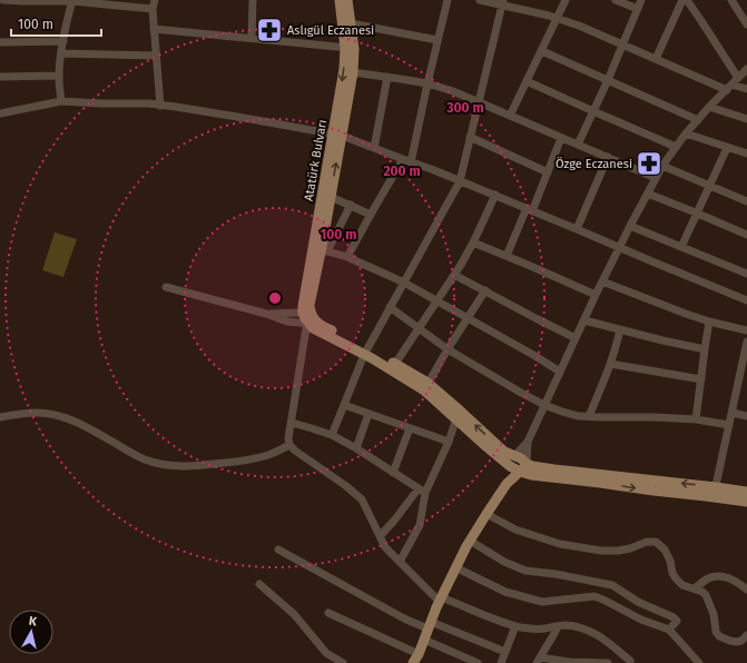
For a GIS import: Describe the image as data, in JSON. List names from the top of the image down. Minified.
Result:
{"streets":{"main road":["Atatürk Bulvarı"]},"places":{"pharmacy":["Aslıgül Eczanesi","Özge Eczanesi"]},"scale_bar":"100 m","north":"top","rings":["300 m","200 m","100 m"]}
